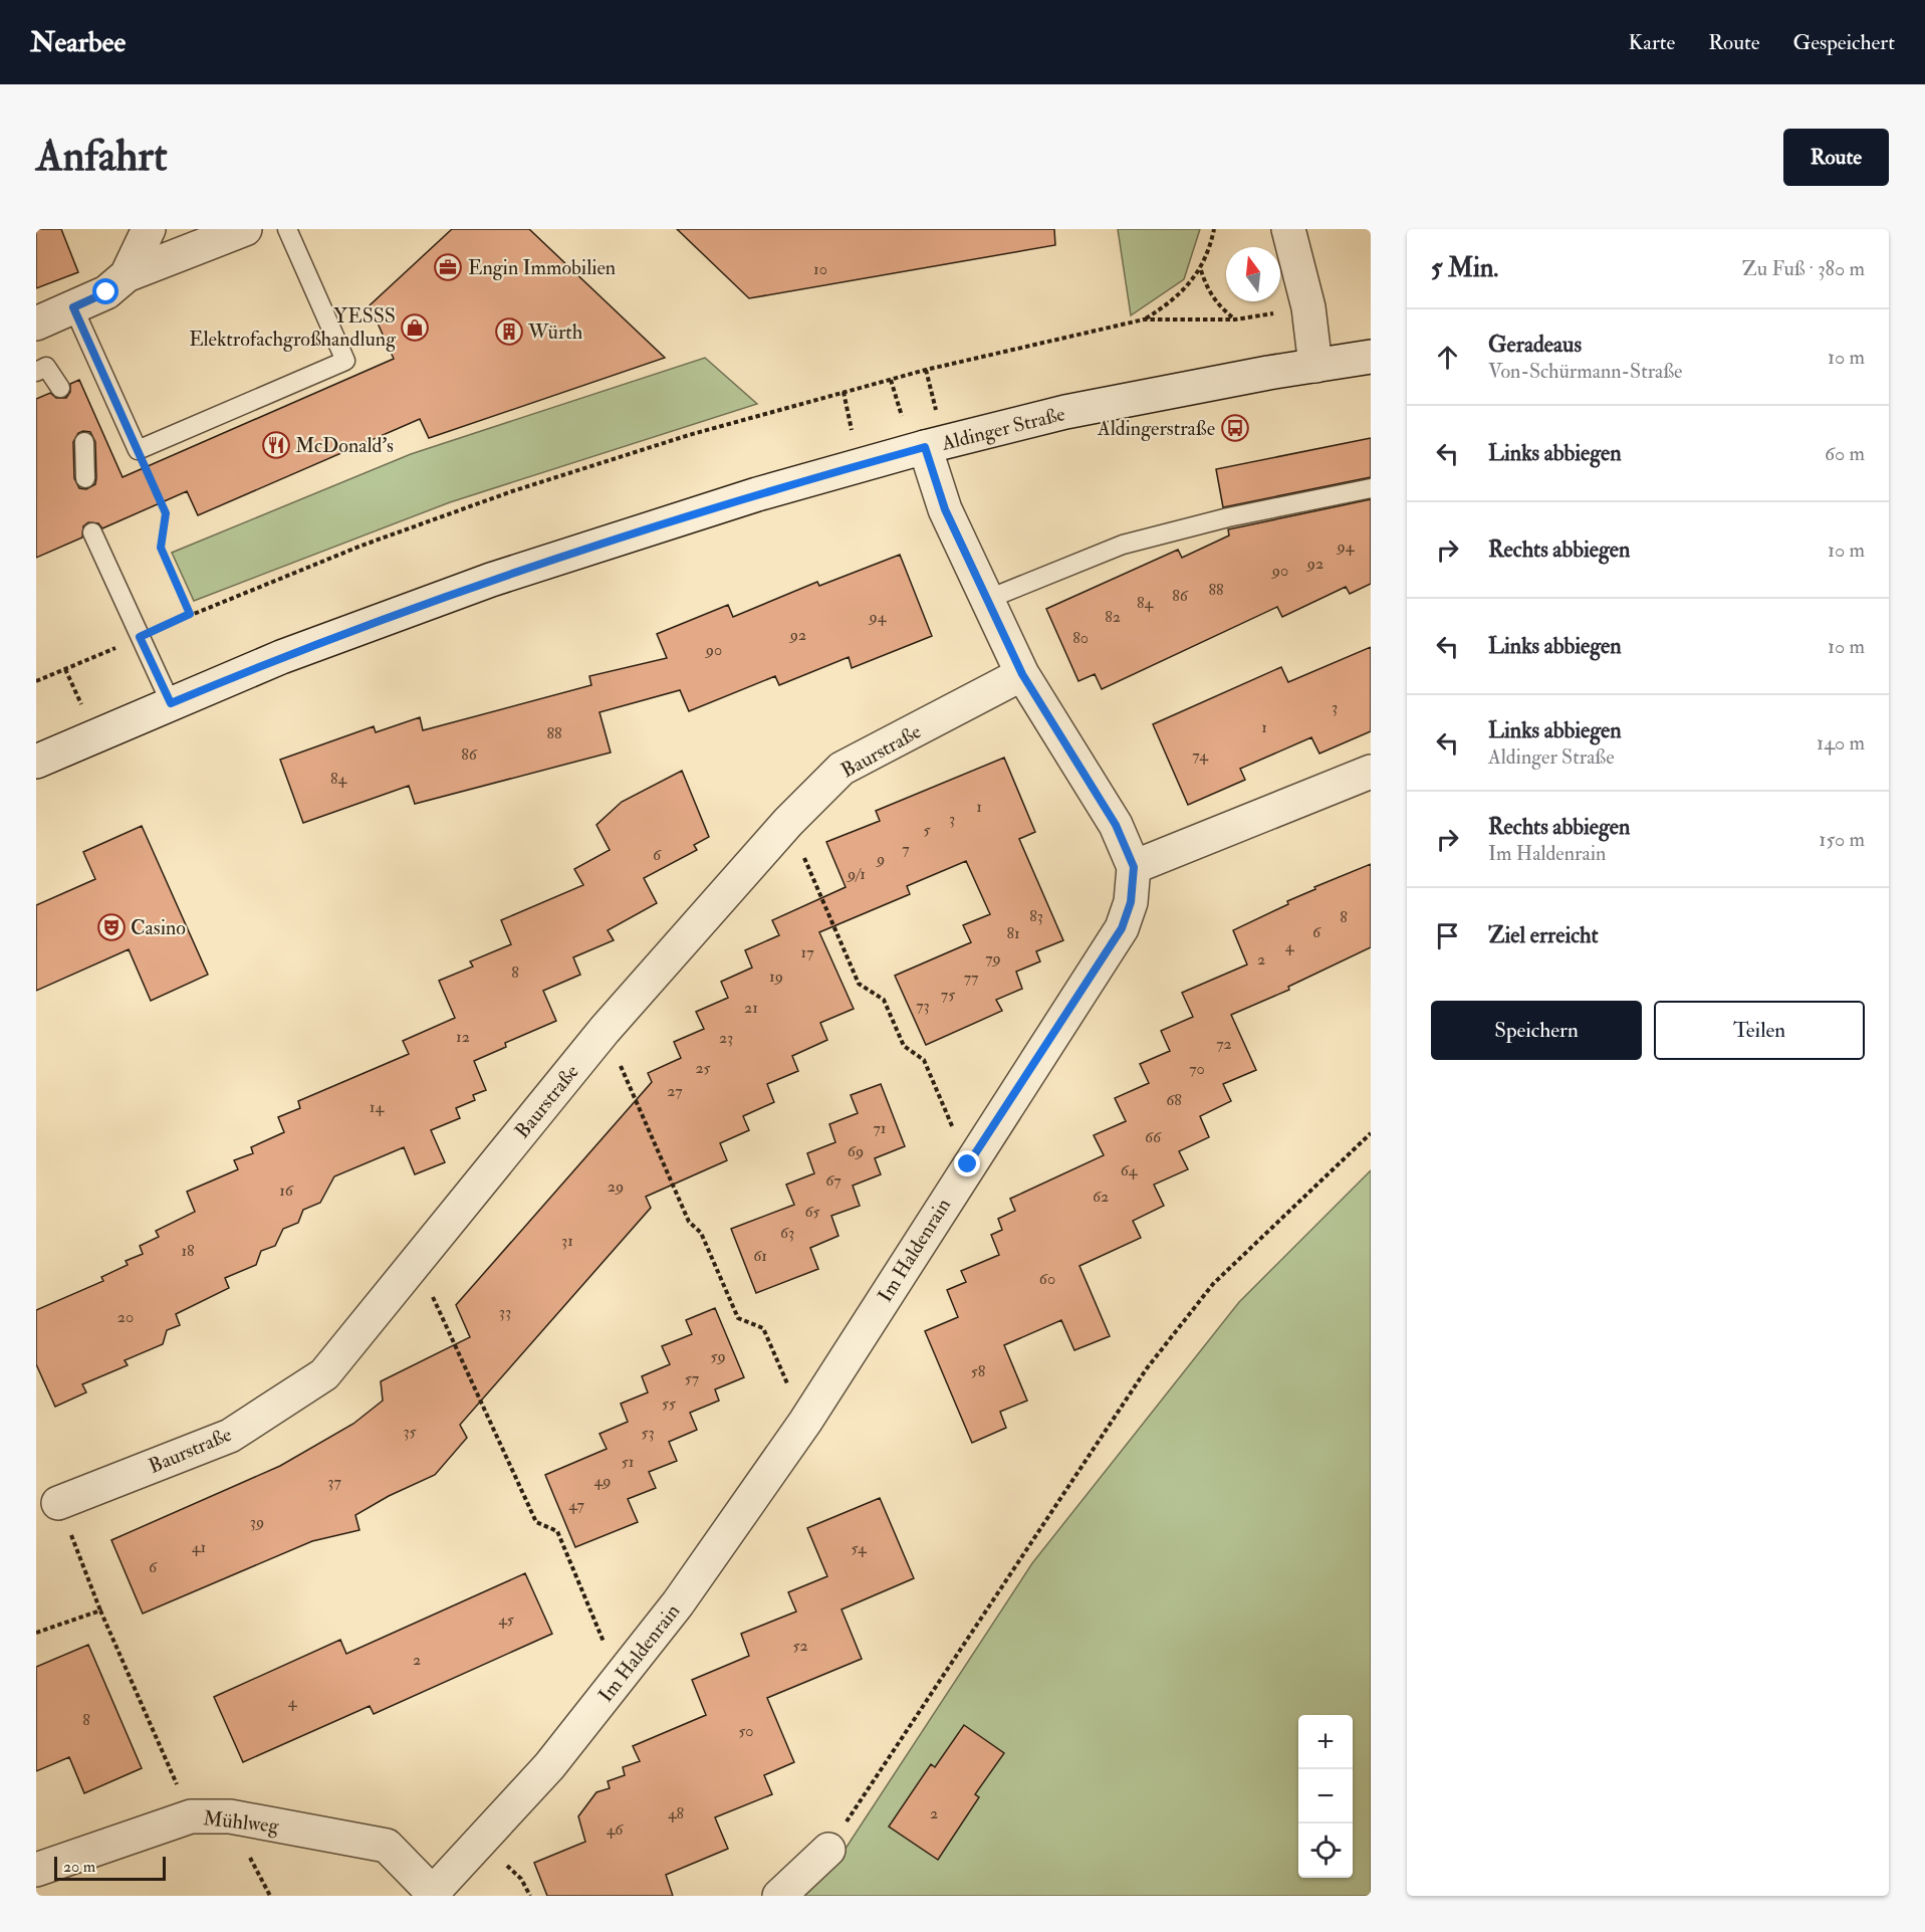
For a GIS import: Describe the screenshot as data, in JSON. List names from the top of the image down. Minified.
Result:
{"streets":{"street":["Aldinger Straße","Baurstraße","Im Haldenrain","Mühlweg"]},"crossings":[["Aldinger Straße","Im Haldenrain"],["Baurstraße","Im Haldenrain"],["Im Haldenrain","Mühlweg"]],"places":{"office":["Engin Immobilien"],"shop":["YESSS Elektrofachgroßhandlung"],"building":["Würth"],"bus stop":["Aldingerstraße"],"restaurant":["McDonald's"],"theatre":["Casino"]},"house_numbers":["10","94","92","90","88","86","84","94","82","92","80","90","3","1","88","86","74","84","1","3","5","7","6","9","9/1","83","8","6","81","4","17","79","2","8","19","77","75","73","21","12","23","72","25","70","27","68","14","71","66","69","64","67","29","16","62","65","63","31","18","61","60","33","20","59","58","57","55","35","53","51","49","37","47","39","41","54","6","45","52","2","4","8","50","48","2","46"],"scale_bar":"20 m","north":"top","page":{"header":"Nearbee","nav":["Karte","Route","Gespeichert"],"buttons":["Route",["Speichern","Teilen"]],"title":"Anfahrt","heading":["5 Min.","Zu Fuß · 380 m"],"list":[["Geradeaus","Von-Schürmann-Straße","10 m"],["Links abbiegen","60 m"],["Rechts abbiegen","10 m"],["Links abbiegen","10 m"],["Links abbiegen","Aldinger Straße","140 m"],["Rechts abbiegen","Im Haldenrain","150 m"],"Ziel erreicht"],"map_buttons":["+","−"],"scale":"20 m"}}
